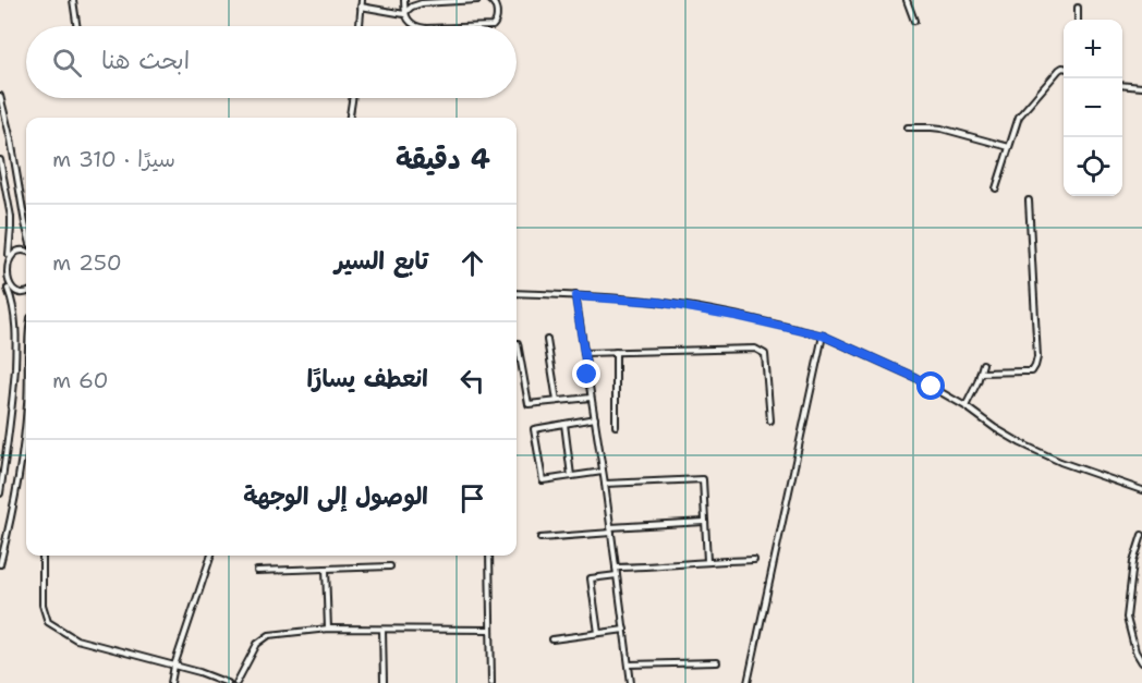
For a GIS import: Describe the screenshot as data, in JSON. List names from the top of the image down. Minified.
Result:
{"page":{"map_buttons":["+","−"],"search":"ابحث هنا","heading":["4 دقيقة","سيرًا · 310 m"],"list":[["تابع السير","250 m"],["انعطف يسارًا","60 m"],"الوصول إلى الوجهة"]}}
